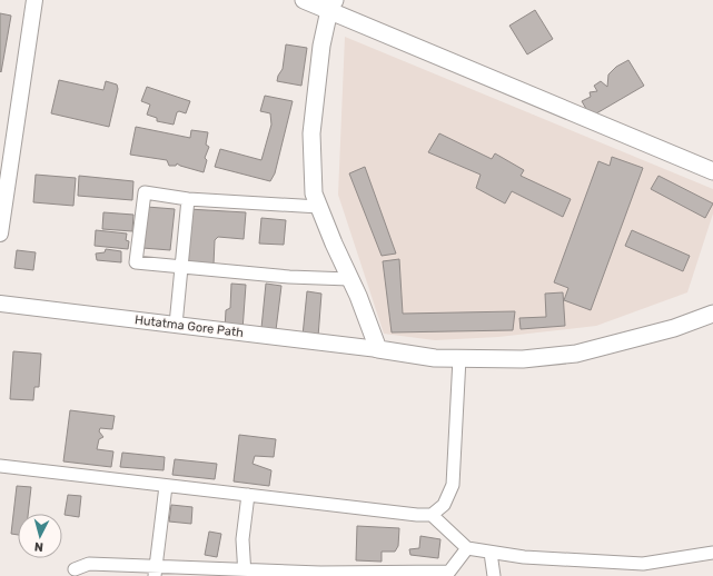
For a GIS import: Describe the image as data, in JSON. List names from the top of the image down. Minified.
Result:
{"streets":{"street":["Hutatma Gore Path"]},"north":"bottom"}
